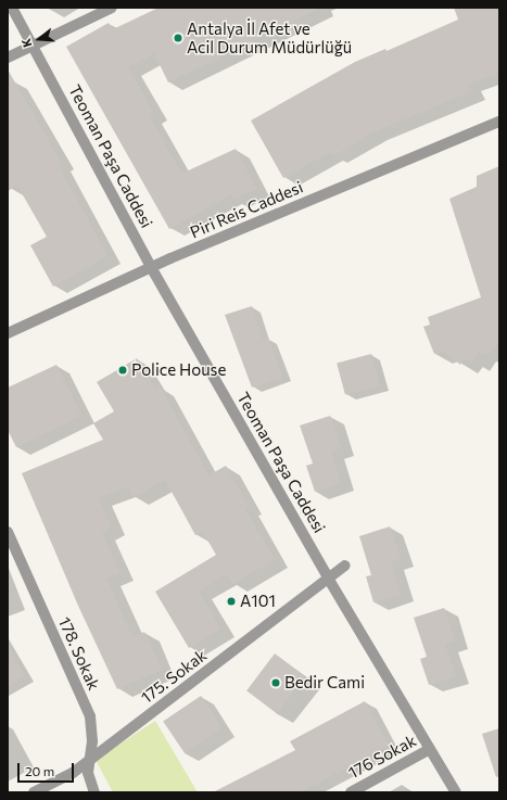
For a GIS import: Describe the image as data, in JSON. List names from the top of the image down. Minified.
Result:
{"streets":{"street":["Teoman Paşa Caddesi","Piri Reis Caddesi","178. Sokak","175. Sokak","176 Sokak"]},"crossings":[["Teoman Paşa Caddesi","Piri Reis Caddesi"],["Teoman Paşa Caddesi","175. Sokak"],["Teoman Paşa Caddesi","176 Sokak"],["178. Sokak","175. Sokak"]],"places":["Antalya İl Afet ve Acil Durum Müdürlüğü","Police House","A101","Bedir Cami"],"scale_bar":"20 m","north":"left"}
